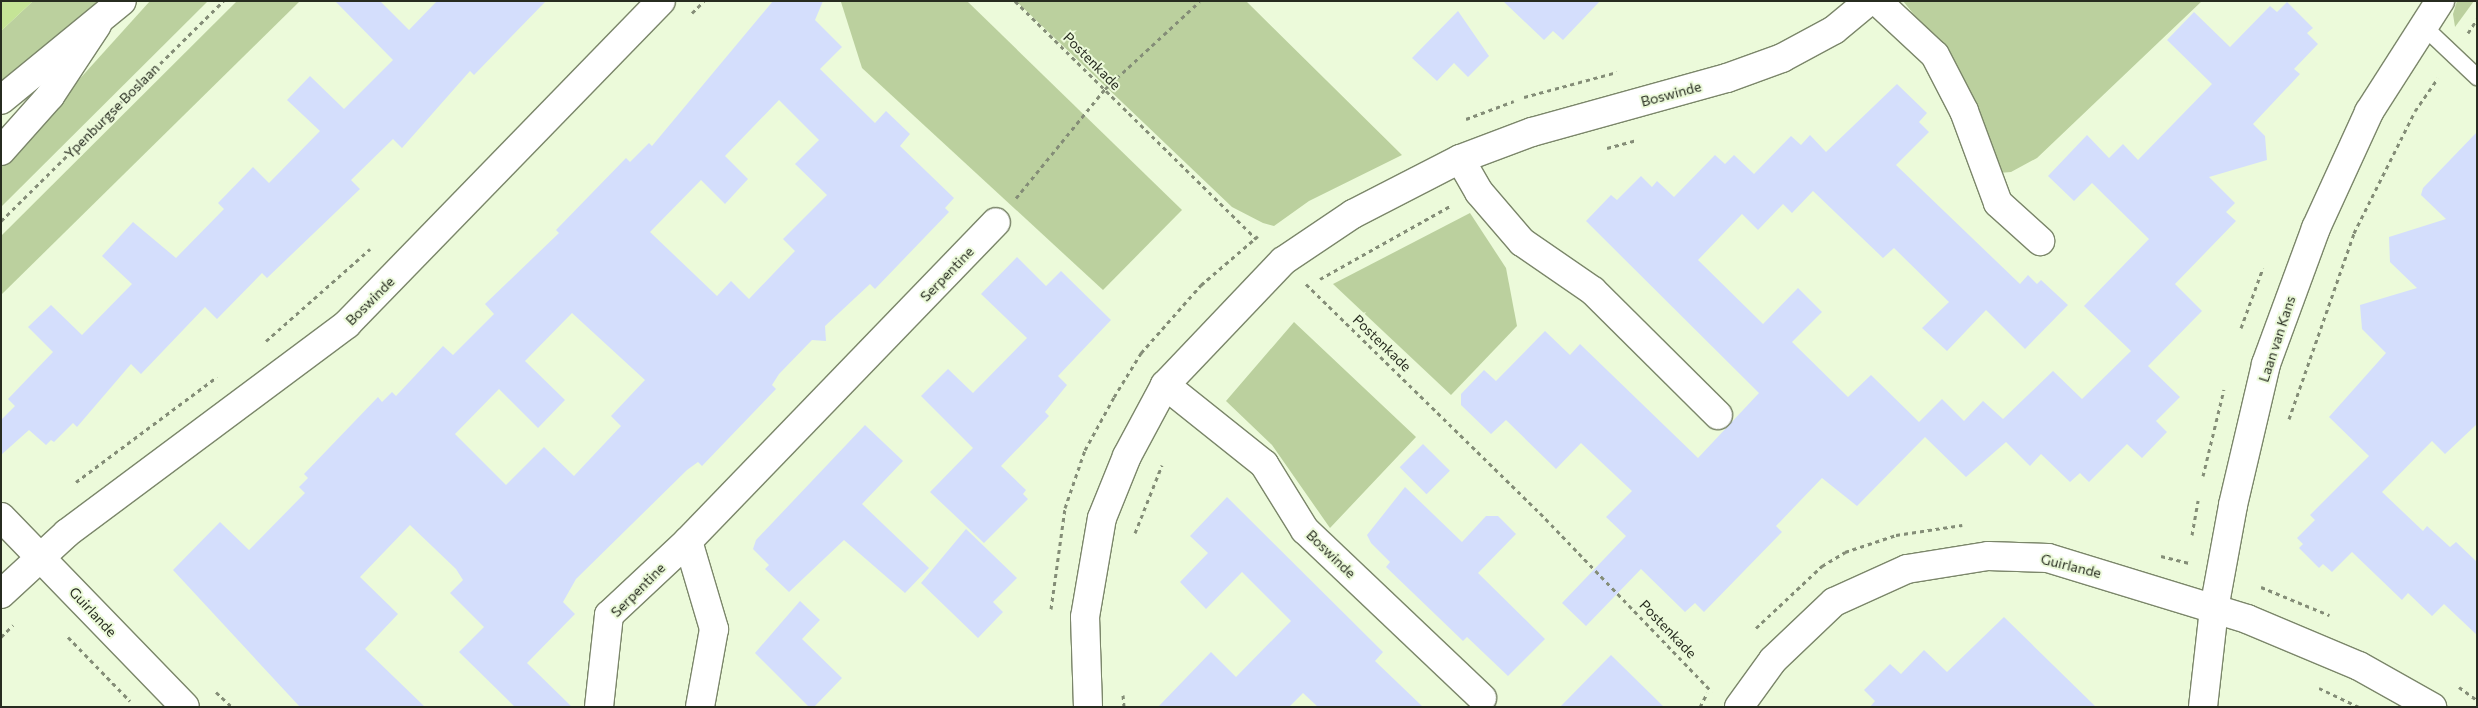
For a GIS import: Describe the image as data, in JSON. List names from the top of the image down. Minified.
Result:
{"streets":{"street":["Boswinde","Serpentine","Laan van Kans","Guirlande"],"path":["Postenkade","Ypenburgse Boslaan"]},"crossings":[["Postenkade","Boswinde"],["Boswinde","Guirlande"],["Laan van Kans","Guirlande"]]}
